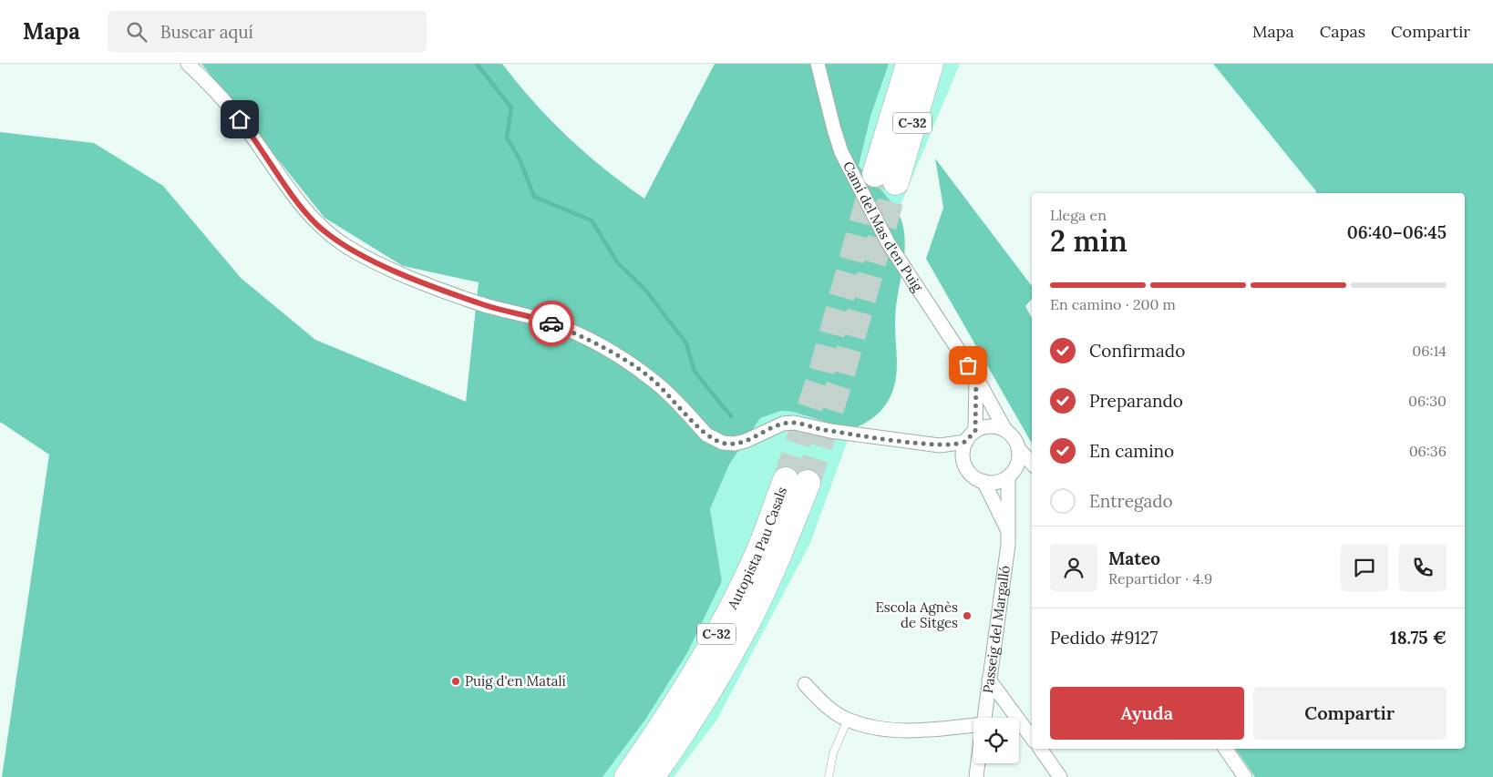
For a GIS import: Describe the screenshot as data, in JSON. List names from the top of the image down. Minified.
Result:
{"streets":{"highway":["C-32","Autopista Pau Casals"],"street":["Camí del Mas d'en Puig","Passeig del Margalló"]},"crossings":[["Camí del Mas d'en Puig","Passeig del Margalló"]],"places":["Escola Agnès de Sitges","Puig d'en Matalí"],"page":{"header":"Mapa","search":"Buscar aquí","nav":["Mapa","Capas","Compartir"],"heading":["2 min","Llega en","06:40–06:45"],"panel":["Mateo","Repartidor · 4.9","Pedido #9127","18.75 €"],"bar":"En camino · 200 m","list":[["Confirmado","06:14"],["Preparando","06:30"],["En camino","06:36"],"Entregado"],"buttons":["Ayuda","Compartir"]}}
